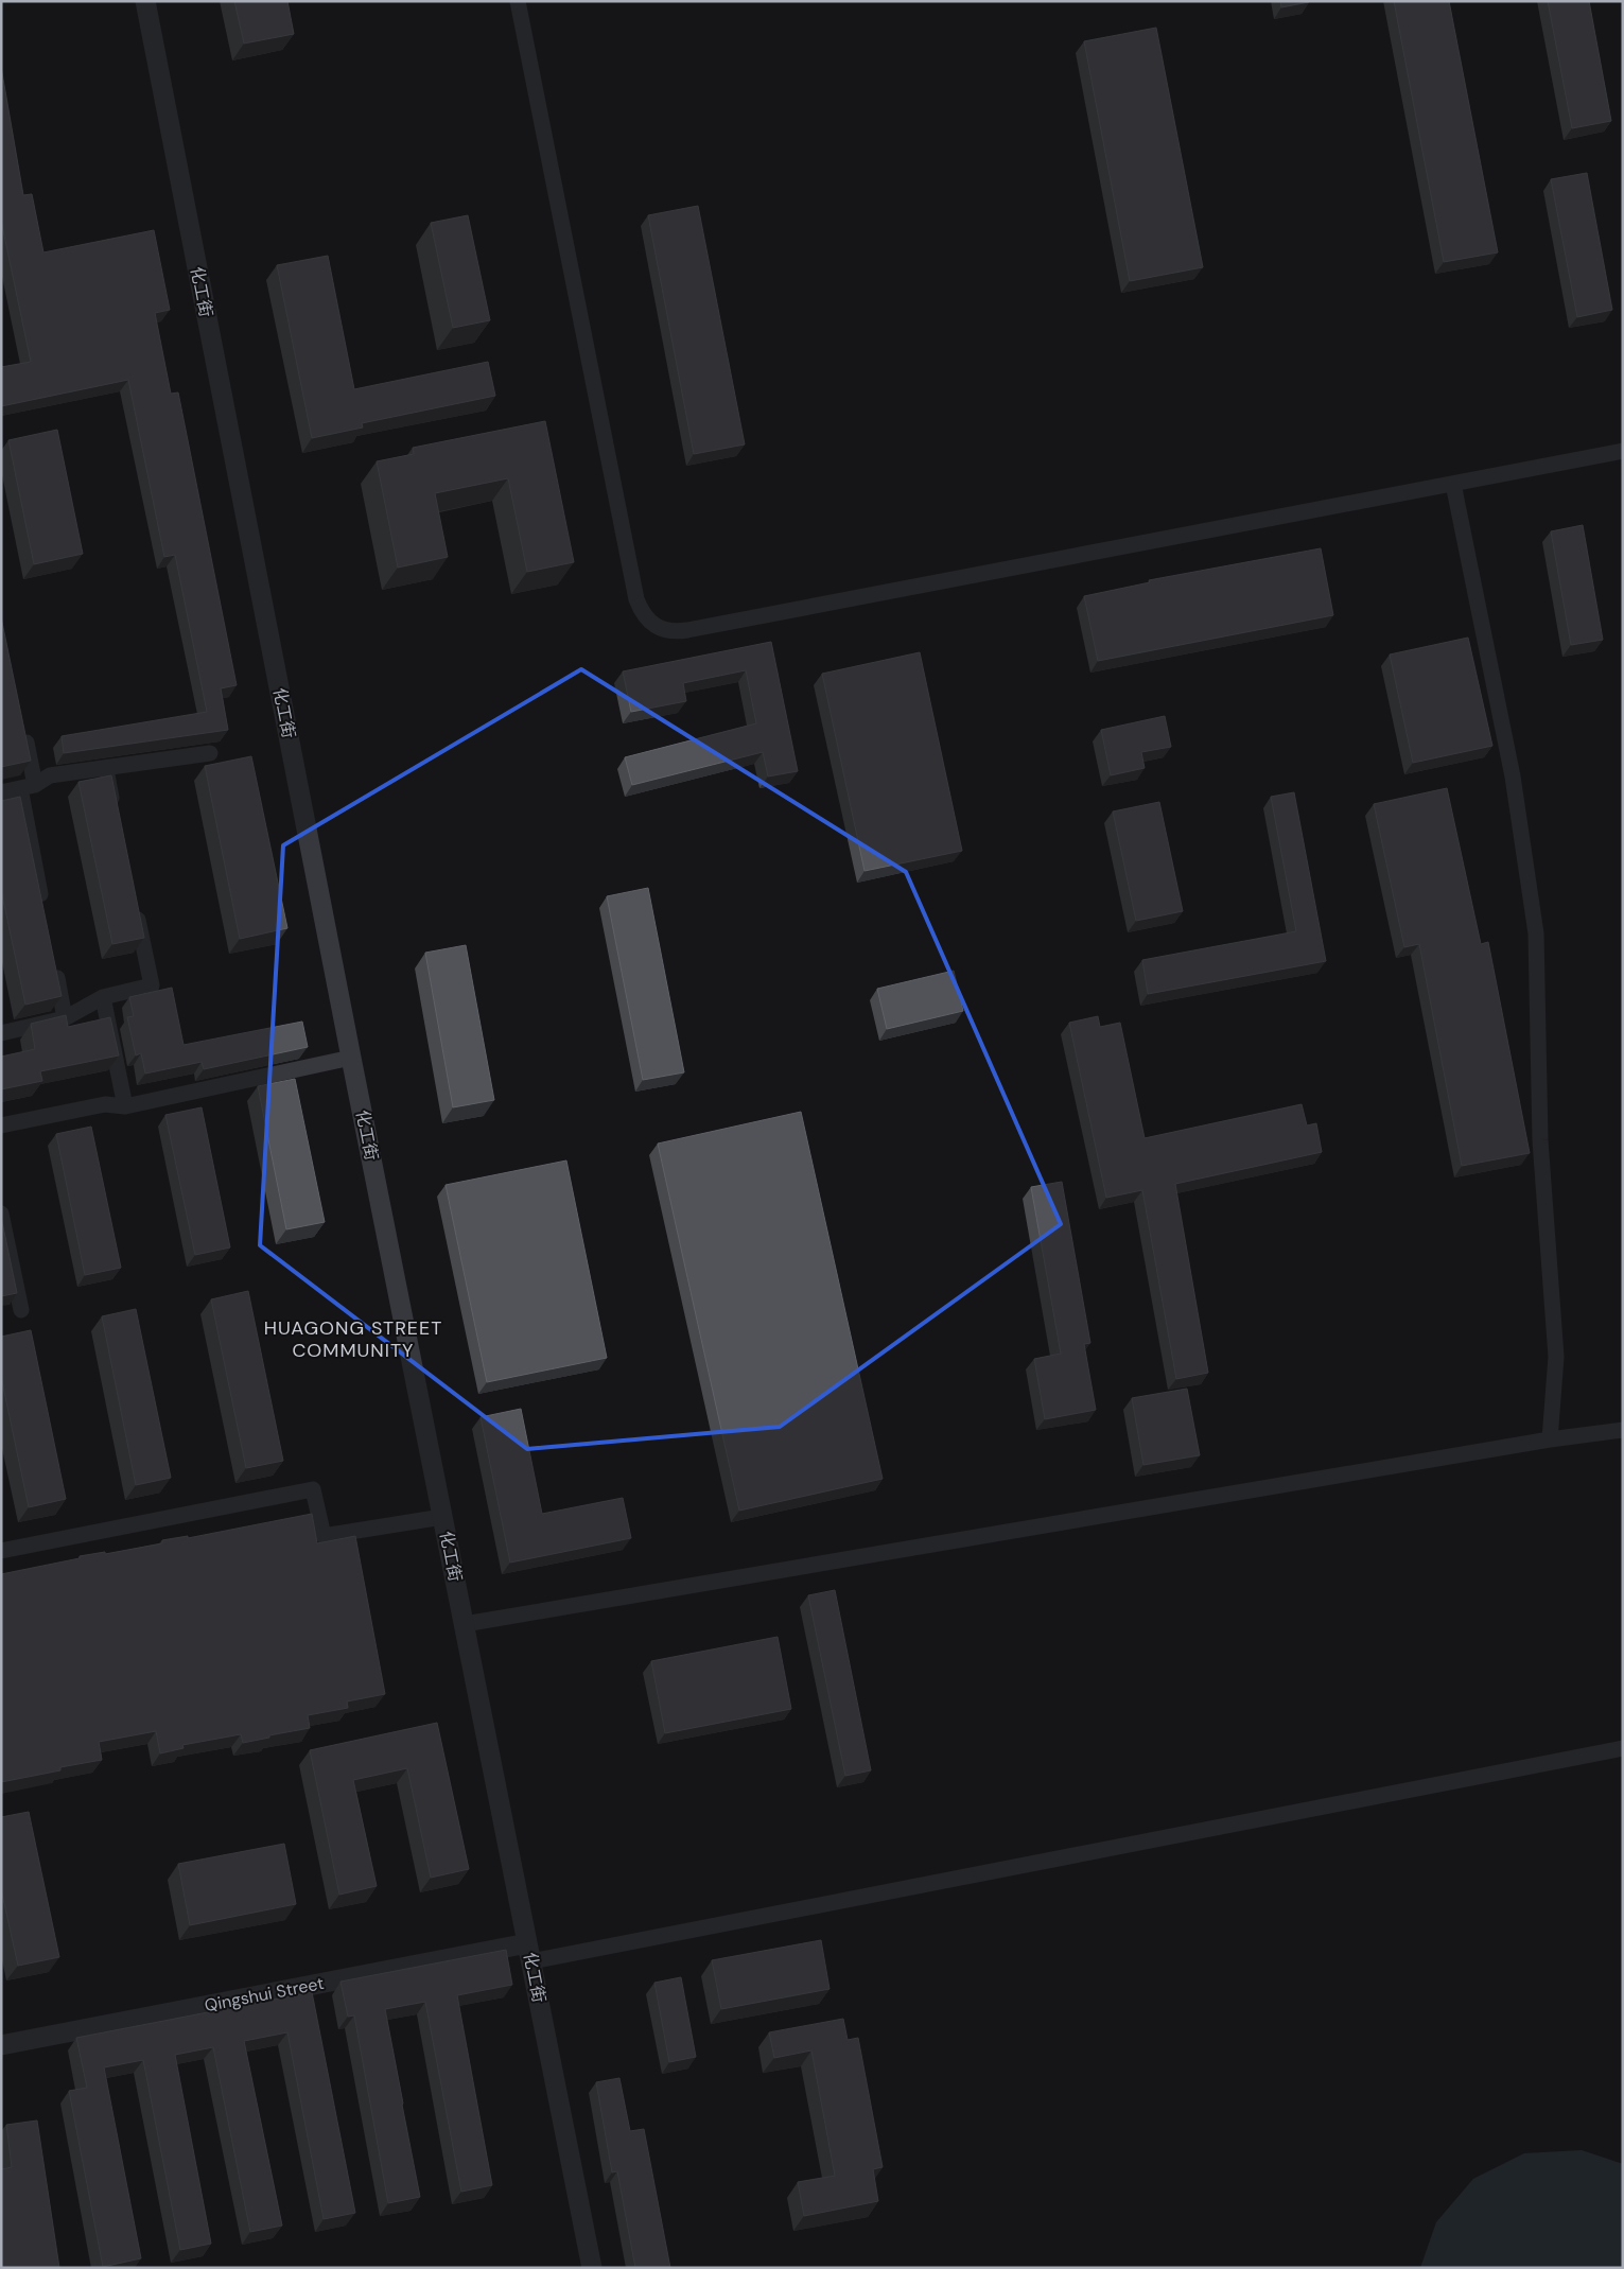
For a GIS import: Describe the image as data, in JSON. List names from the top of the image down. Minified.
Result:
{"streets":{"street":["化工街","Qingshui Street"]},"crossings":[["化工街","Qingshui Street"]],"districts":["HUAGONG STREET COMMUNITY"]}
